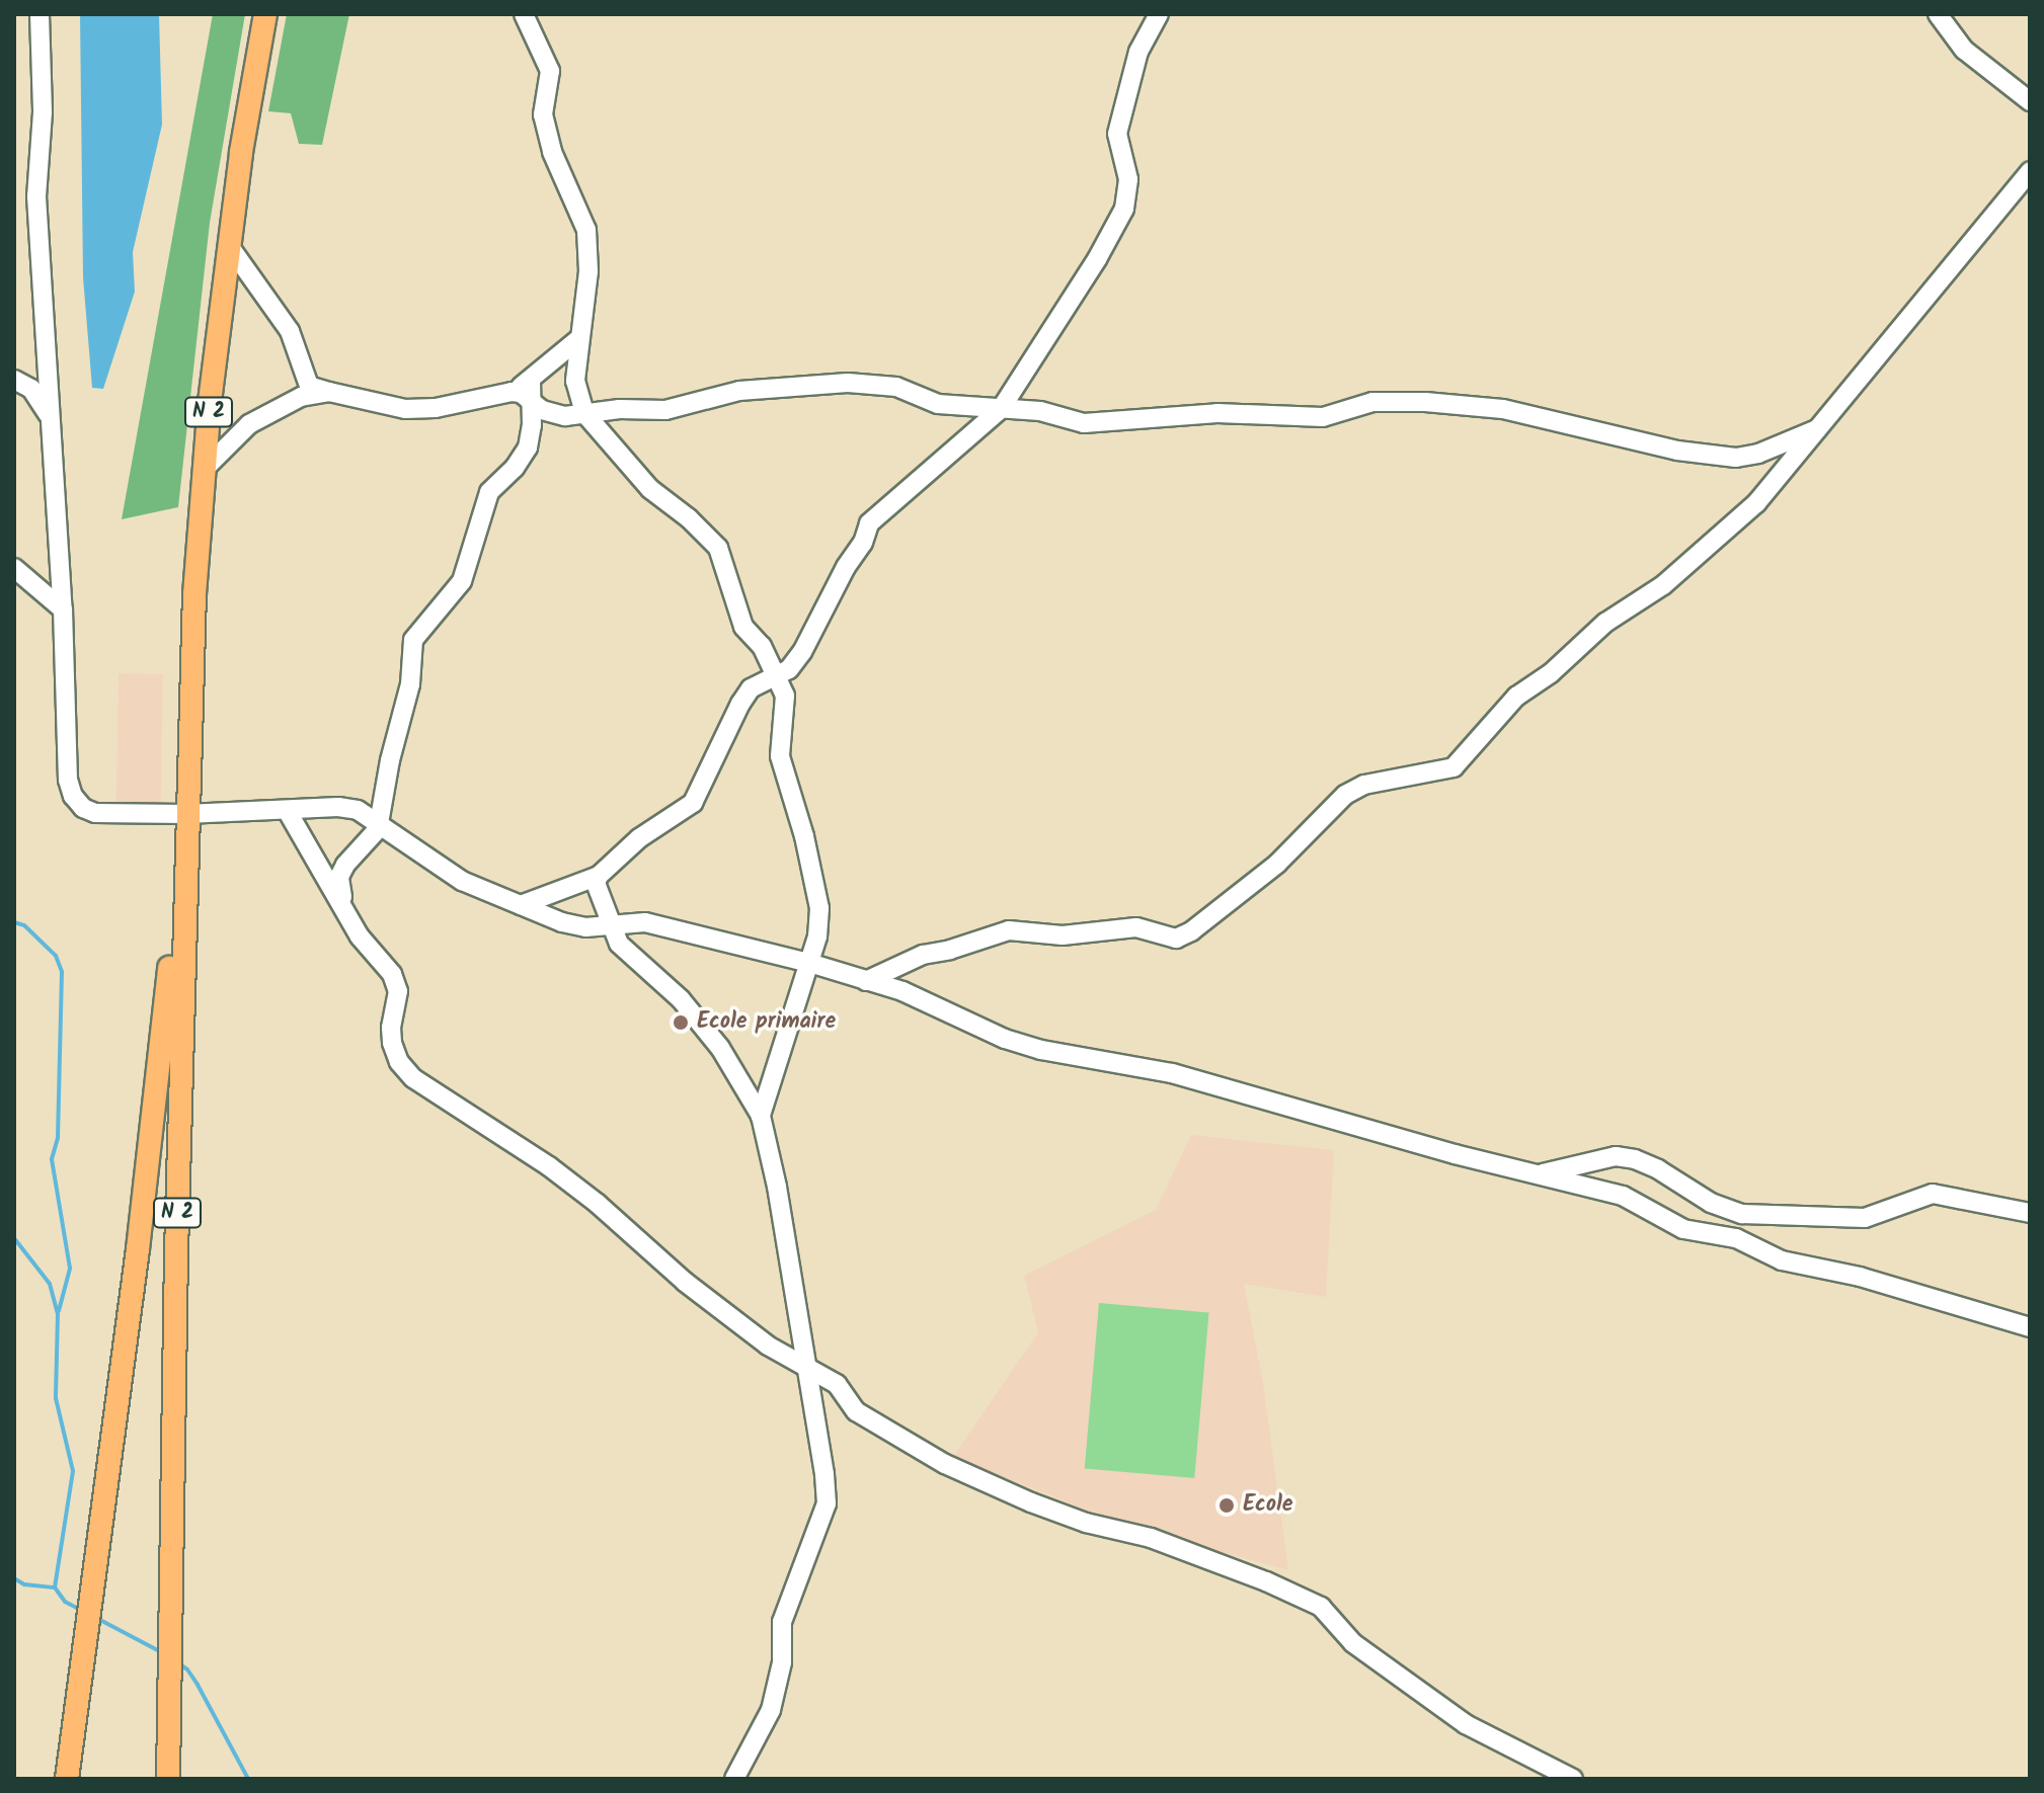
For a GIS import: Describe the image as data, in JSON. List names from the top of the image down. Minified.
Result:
{"streets":{"main road":["N 2"]},"places":["Ecole primaire","Ecole"]}
